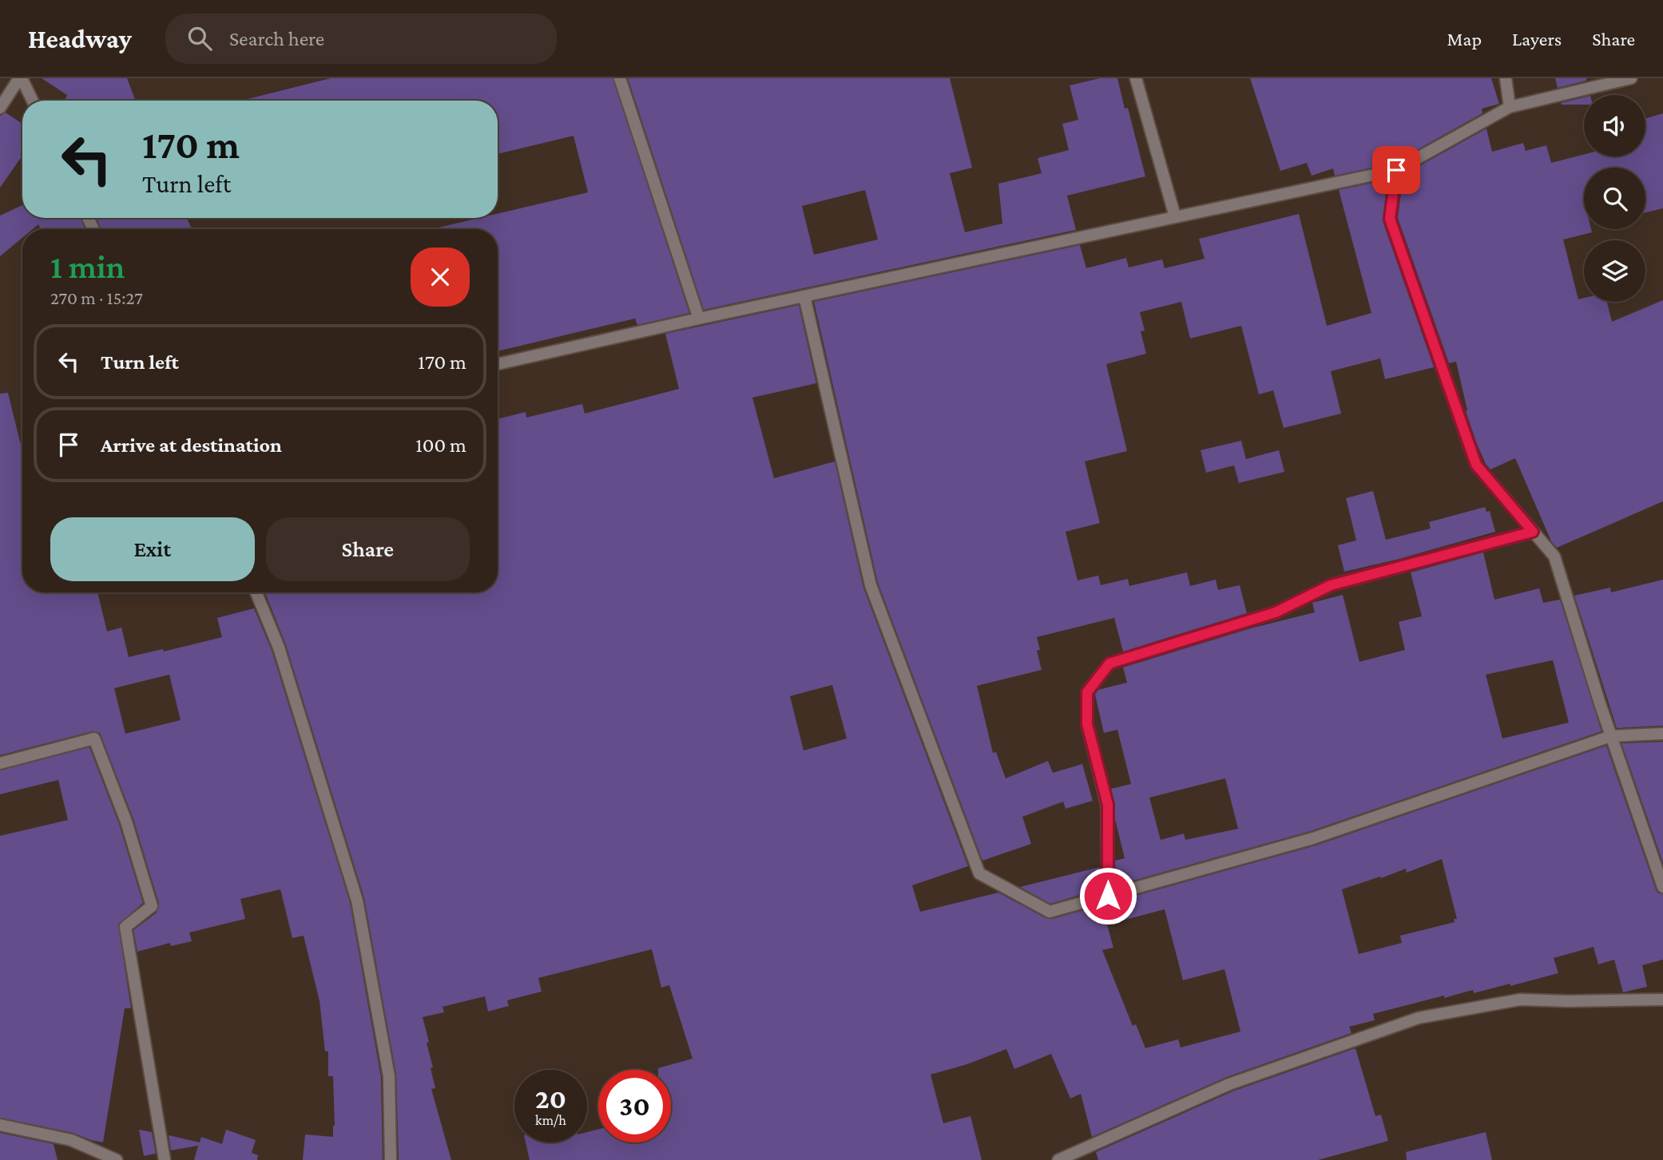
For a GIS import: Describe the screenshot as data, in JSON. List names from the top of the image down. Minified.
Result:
{"page":{"header":"Headway","search":"Search here","nav":["Map","Layers","Share"],"turn":["170 m","Turn left"],"heading":["1 min","270 m · 15:27"],"list":[{"name":"Turn left","value":"170 m"},{"name":"Arrive at destination","value":"100 m"}],"buttons":["Exit","Share"],"speed":"20 km/h","limit":"30"}}
